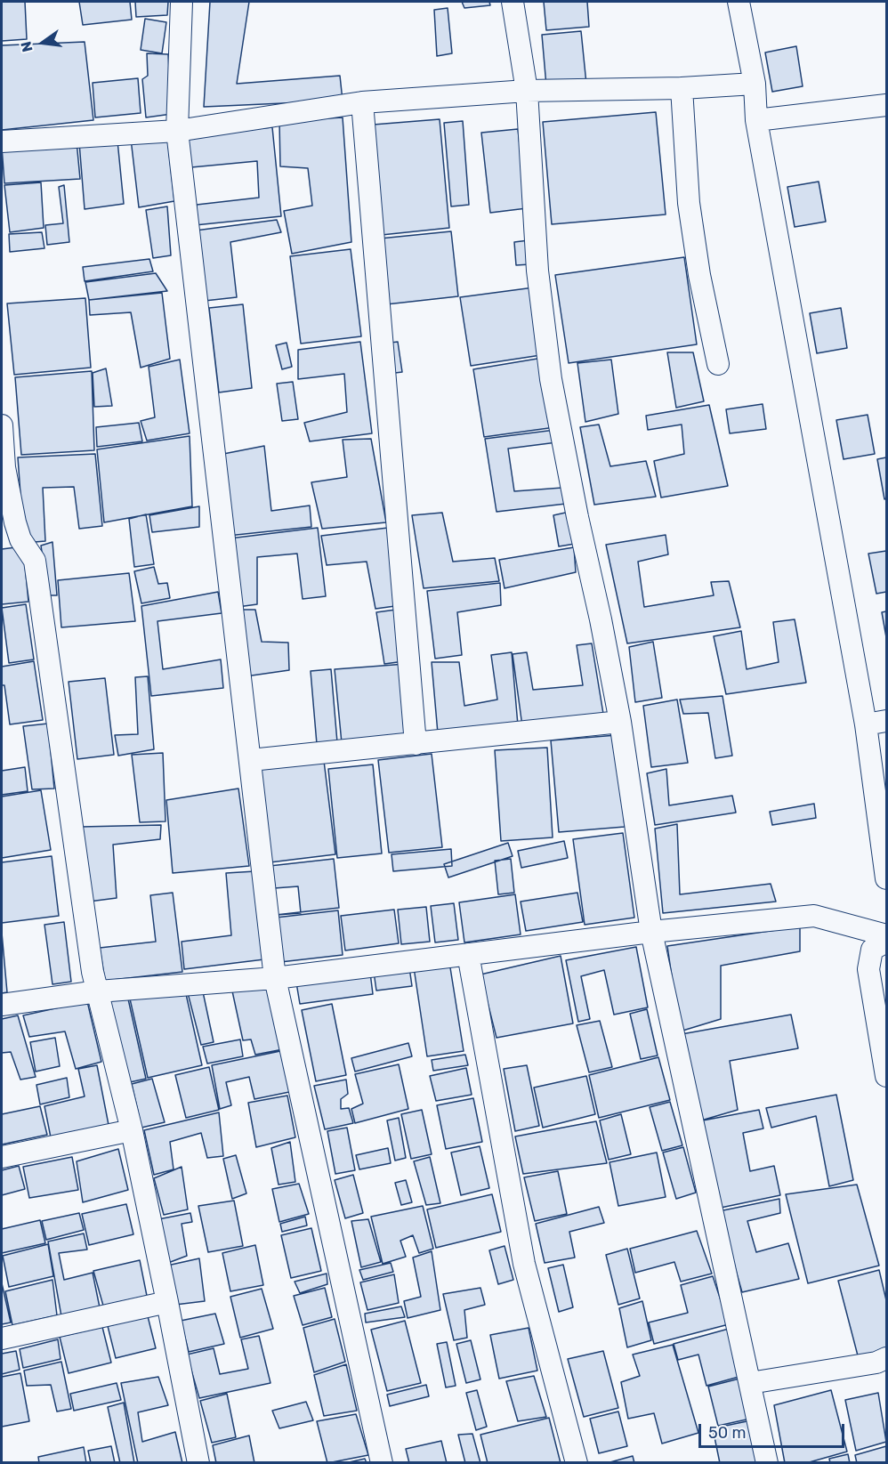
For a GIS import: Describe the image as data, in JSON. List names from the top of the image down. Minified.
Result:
{"scale_bar":"50 m","north":"left"}
